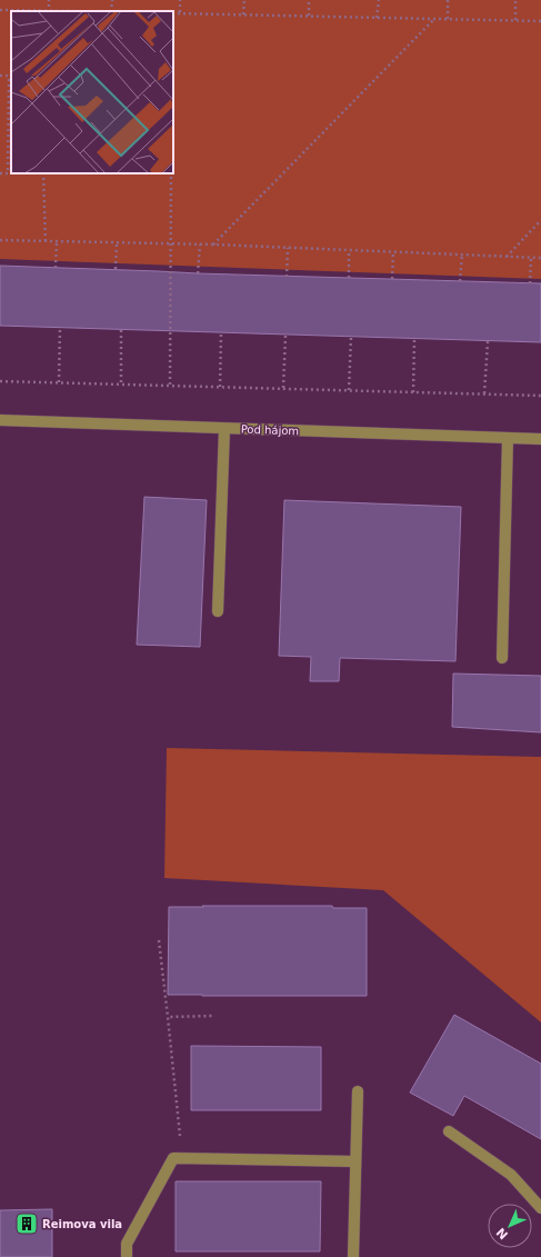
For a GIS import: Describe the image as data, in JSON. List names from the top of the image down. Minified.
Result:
{"streets":{"street":["Pod hájom"]},"places":{"building":["Reimova vila"]},"north":"bottom left"}
